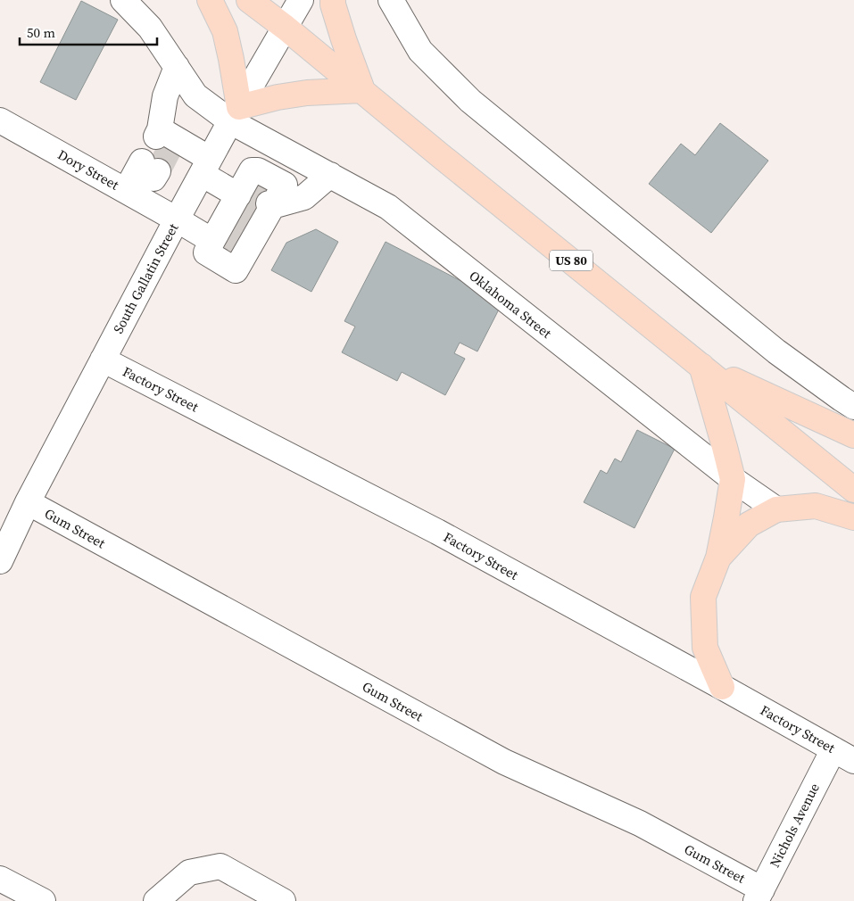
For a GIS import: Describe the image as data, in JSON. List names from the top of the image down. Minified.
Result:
{"streets":{"main road":["US 80"],"street":["Dory Street","South Gallatin Street","Oklahoma Street","Factory Street","Gum Street","Nichols Avenue"]},"crossings":[["Dory Street","South Gallatin Street"],["US 80","South Gallatin Street"],["South Gallatin Street","Oklahoma Street"],["South Gallatin Street","Factory Street"],["South Gallatin Street","Gum Street"],["Factory Street","Nichols Avenue"],["Gum Street","Nichols Avenue"]],"scale_bar":"50 m"}
